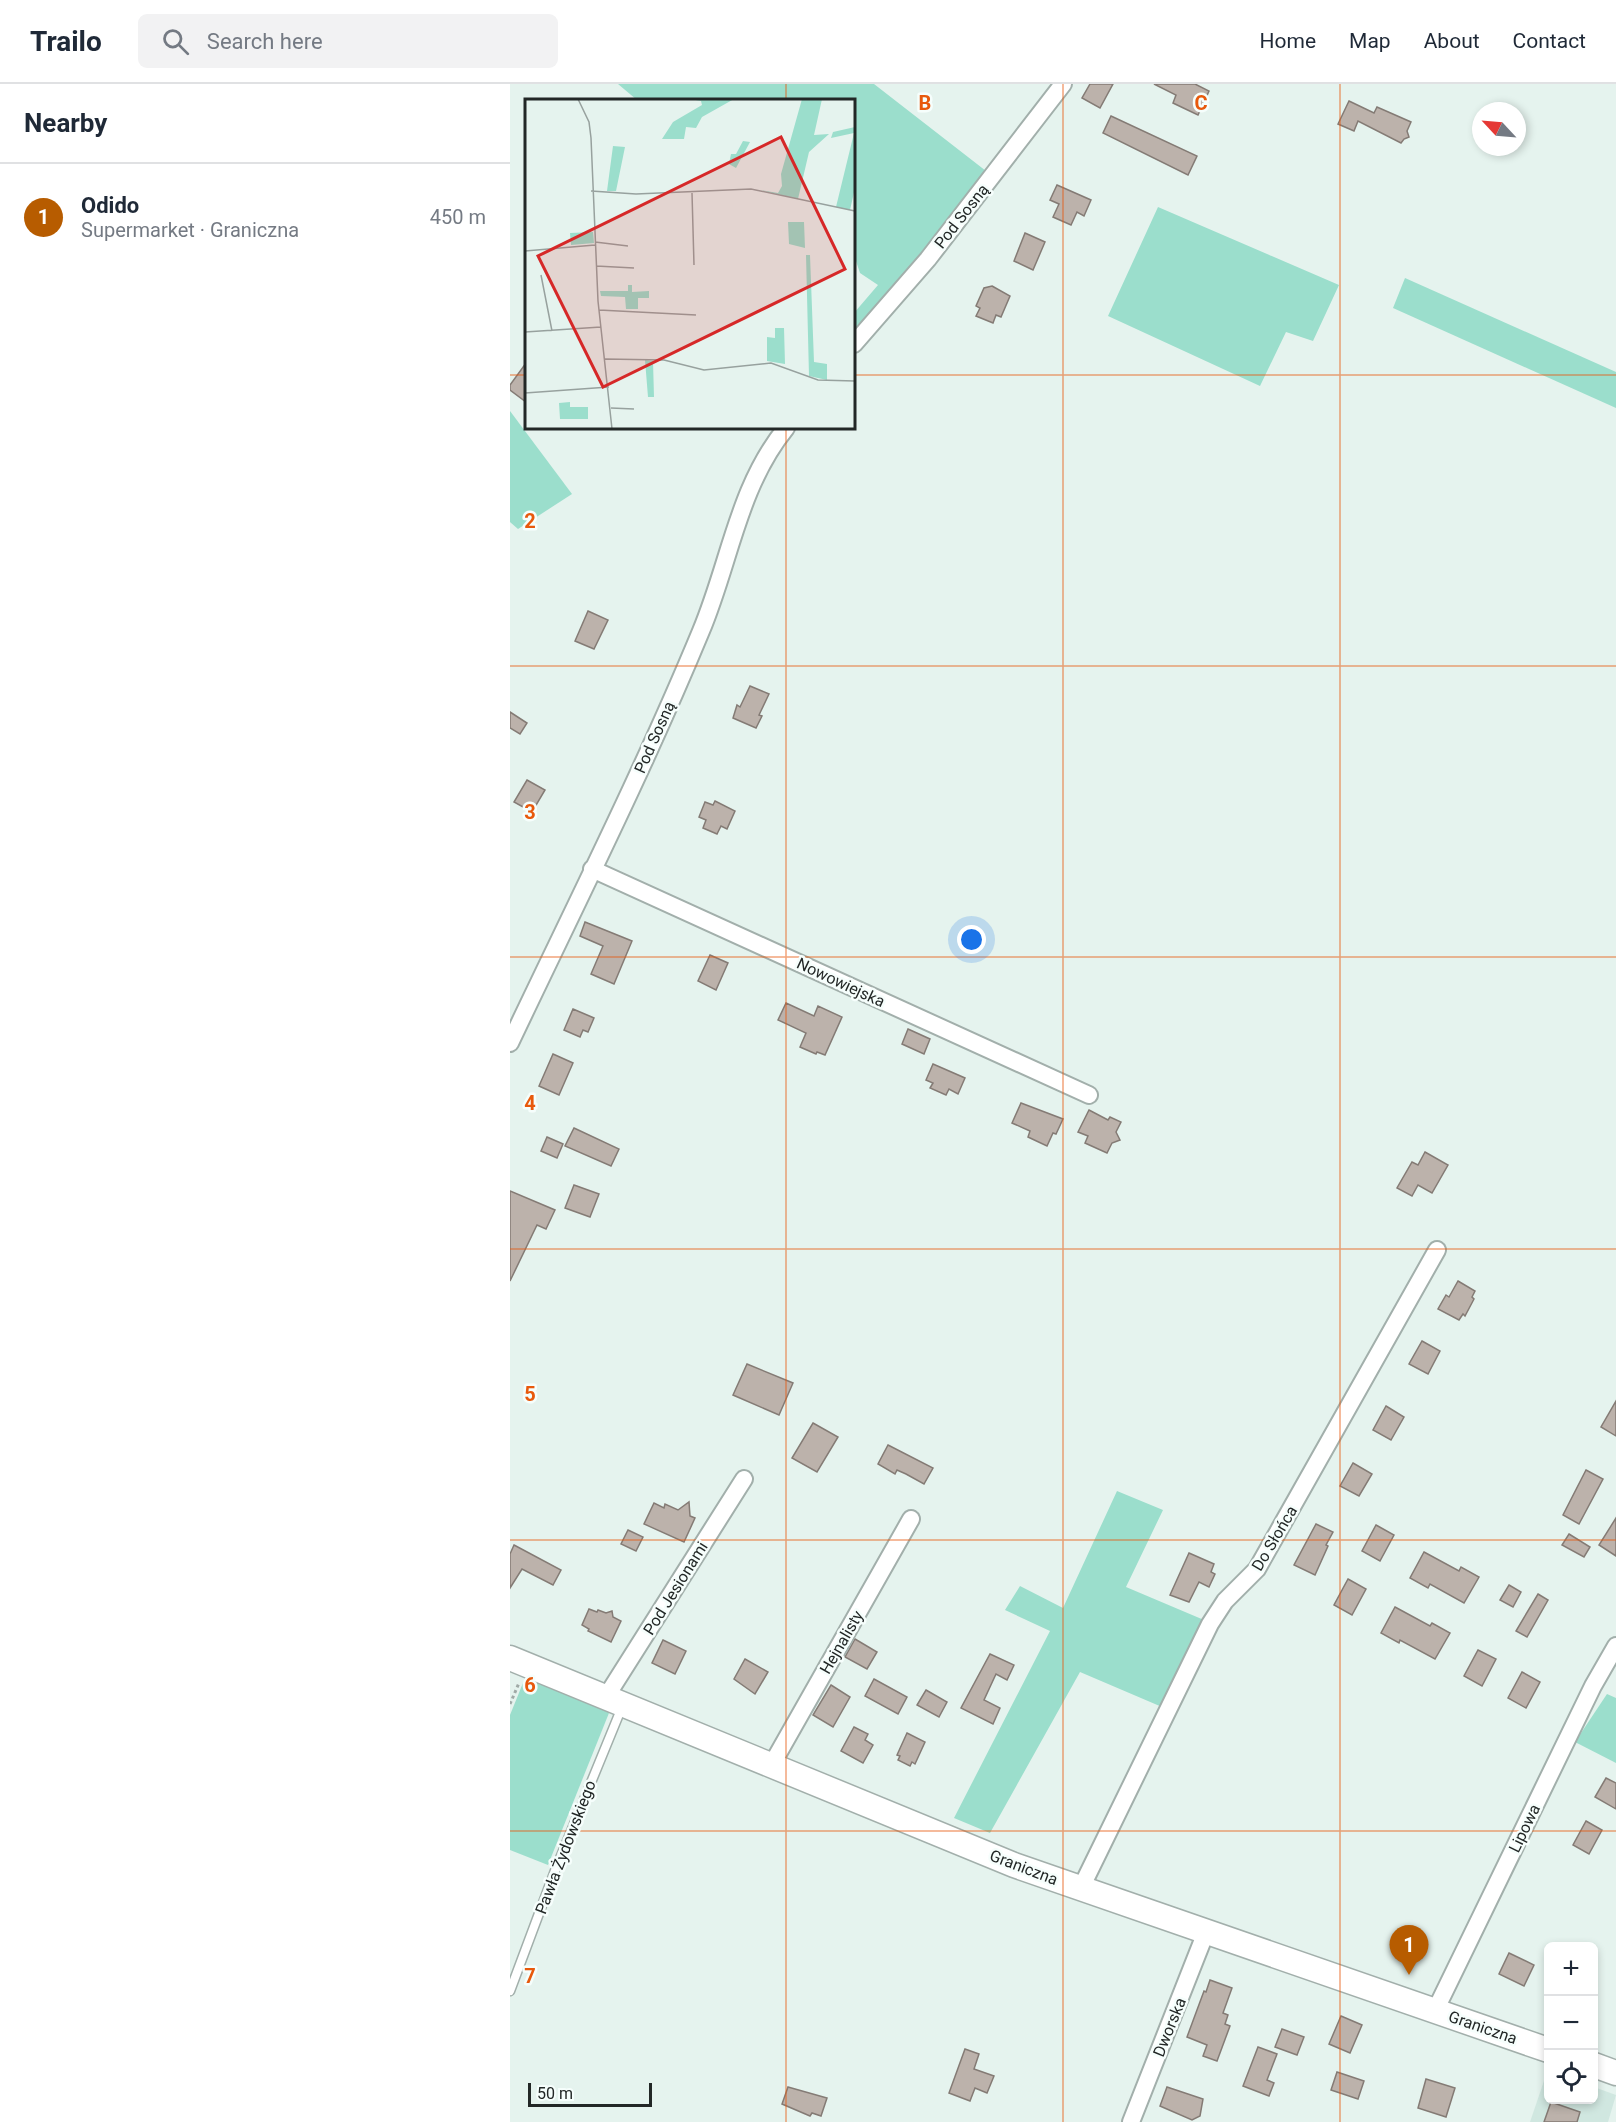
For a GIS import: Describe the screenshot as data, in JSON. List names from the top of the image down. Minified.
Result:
{"streets":{"street":["Pod Sosną","Nowowiejska","Do Słońca","Pod Jesionami","Hejnalisty","Lipowa","Graniczna","Dworska"],"lane":["Pawła Żydowskiego"]},"crossings":[["Pod Sosną","Nowowiejska"],["Do Słońca","Graniczna"],["Pod Jesionami","Pawła Żydowskiego"],["Pod Jesionami","Graniczna"],["Hejnalisty","Graniczna"],["Lipowa","Graniczna"],["Pawła Żydowskiego","Graniczna"],["Graniczna","Dworska"]],"scale_bar":"50 m","north":"top left","page":{"header":"Trailo","search":"Search here","nav":["Home","Map","About","Contact"],"heading":"Nearby","list":[{"mark":"1","name":"Odido","note":"Supermarket · Graniczna","value":"450 m"}],"pins":"1","map_buttons":["+","−"],"scale":"50 m"},"grid":{"columns":["B","C"],"rows":["2","3","4","5","6","7"]}}
